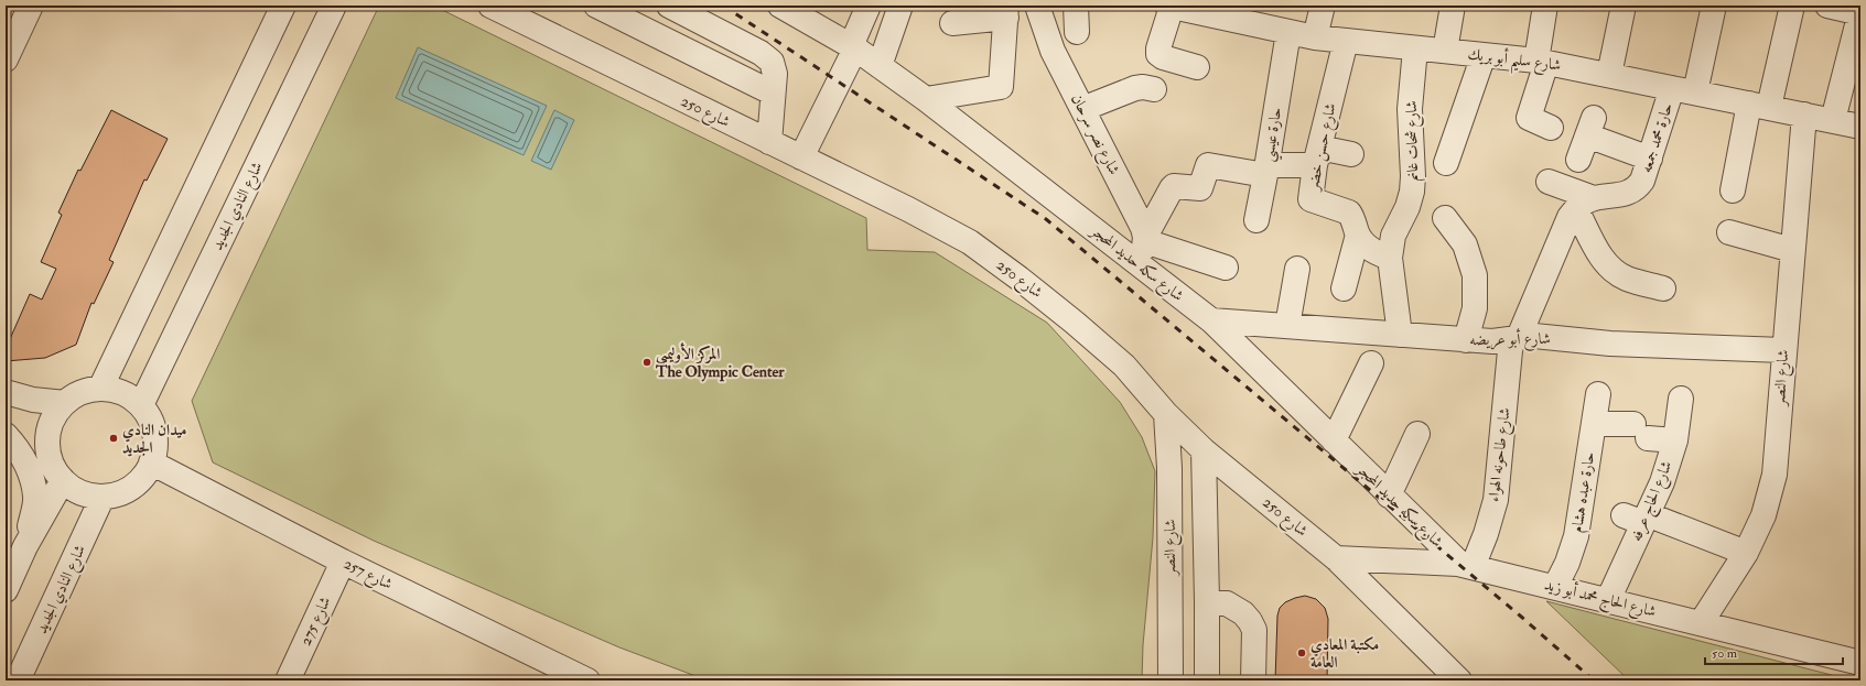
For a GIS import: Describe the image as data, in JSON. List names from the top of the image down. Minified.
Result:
{"streets":{"street":["شارع سليم أبو بريك","شارع 250","شارع نصر سرحان","حارة عيسي","حارة محمد جمعه","شارع شحات غانم","شارع حسن خضر","شارع النادي الجديد","شارع سكه حديد المحجر","شارع أبو عريضه","شارع النصر","شارع طاحونه الهواء","حارة عبده هشام","شارع الحاج عرفه","شارع 257","شارع الحاج محمد أبو زيد","شارع 275"]},"crossings":[["شارع سليم أبو بريك","حارة عيسي"],["شارع سليم أبو بريك","حارة محمد جمعه"],["شارع سليم أبو بريك","شارع شحات غانم"],["شارع سليم أبو بريك","شارع حسن خضر"],["شارع سليم أبو بريك","شارع النصر"],["شارع 250","شارع النصر"],["شارع 250","شارع الحاج محمد أبو زيد"],["شارع نصر سرحان","حارة عيسي"],["شارع نصر سرحان","شارع سكه حديد المحجر"],["حارة عيسي","شارع سكه حديد المحجر"],["حارة محمد جمعه","شارع طاحونه الهواء"],["شارع شحات غانم","شارع حسن خضر"],["شارع شحات غانم","شارع أبو عريضه"],["شارع النادي الجديد","شارع 257"],["شارع سكه حديد المحجر","شارع أبو عريضه"],["شارع سكه حديد المحجر","شارع طاحونه الهواء"],["شارع سكه حديد المحجر","شارع الحاج محمد أبو زيد"],["شارع أبو عريضه","شارع النصر"],["شارع أبو عريضه","شارع طاحونه الهواء"],["شارع النصر","شارع الحاج محمد أبو زيد"],["شارع طاحونه الهواء","شارع الحاج محمد أبو زيد"],["حارة عبده هشام","شارع الحاج محمد أبو زيد"],["شارع الحاج عرفه","شارع الحاج محمد أبو زيد"],["شارع 257","شارع 275"]],"places":["المركز الأوليمبى The Olympic Center","ميدان النادي الجديد","مكتبة المعادي العامة"],"scale_bar":"50 m"}
